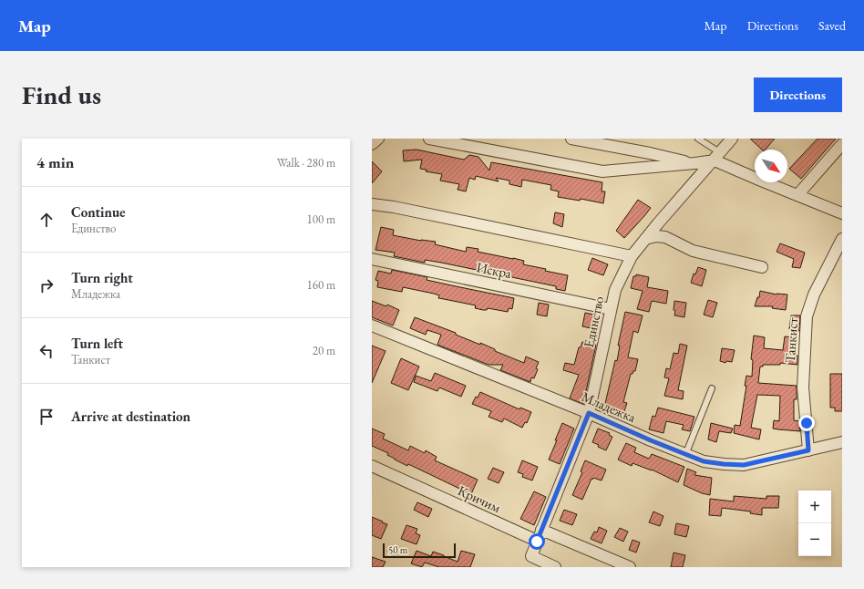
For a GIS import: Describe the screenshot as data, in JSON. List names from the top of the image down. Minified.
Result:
{"streets":{"street":["Искра","Единство","Танкист","Младежка","Кричим"]},"crossings":[["Искра","Единство"],["Единство","Младежка"],["Единство","Кричим"],["Танкист","Младежка"]],"scale_bar":"50 m","north":"bottom right","page":{"header":"Map","nav":["Map","Directions","Saved"],"buttons":"Directions","title":"Find us","heading":["4 min","Walk · 280 m"],"list":[["Continue","Единство","100 m"],["Turn right","Младежка","160 m"],["Turn left","Танкист","20 m"],"Arrive at destination"],"map_buttons":["+","−"],"scale":"50 m"}}
